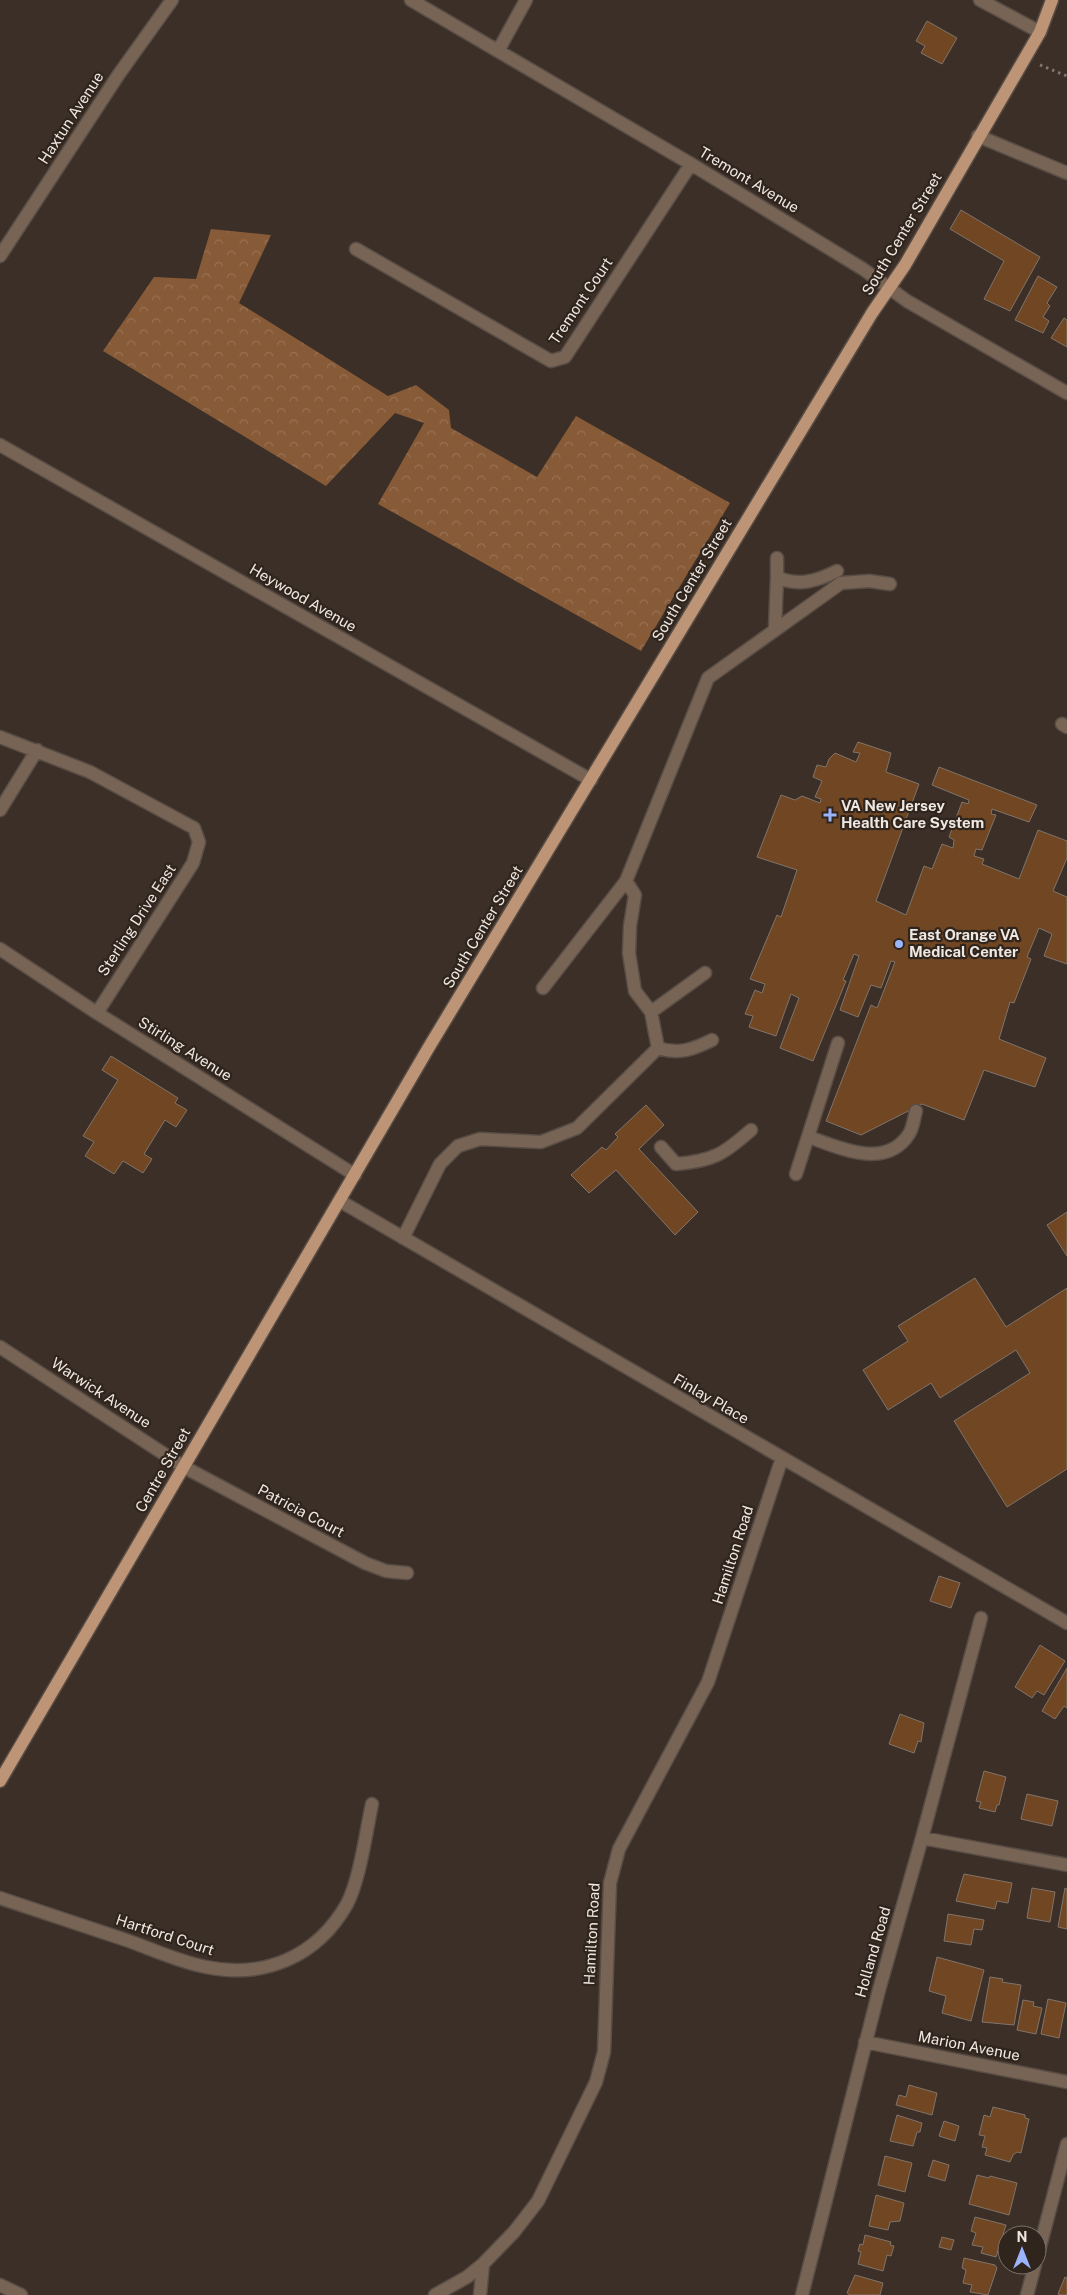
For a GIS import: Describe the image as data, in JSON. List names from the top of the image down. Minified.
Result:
{"streets":{"main road":["South Center Street","Centre Street"],"street":["Haxtun Avenue","Tremont Avenue","Tremont Court","Heywood Avenue","Sterling Drive East","Stirling Avenue","Warwick Avenue","Finlay Place","Patricia Court","Hamilton Road","Hartford Court","Holland Road","Marion Avenue"]},"crossings":[["Tremont Avenue","South Center Street"],["Tremont Avenue","Tremont Court"],["South Center Street","Heywood Avenue"],["South Center Street","Stirling Avenue"],["South Center Street","Centre Street"],["Sterling Drive East","Stirling Avenue"],["Stirling Avenue","Centre Street"],["Warwick Avenue","Centre Street"],["Warwick Avenue","Patricia Court"],["Finlay Place","Centre Street"],["Finlay Place","Hamilton Road"],["Centre Street","Patricia Court"],["Holland Road","Marion Avenue"]],"places":{"health":["VA New Jersey Health Care System"],"other":["East Orange VA Medical Center"]},"north":"top"}
